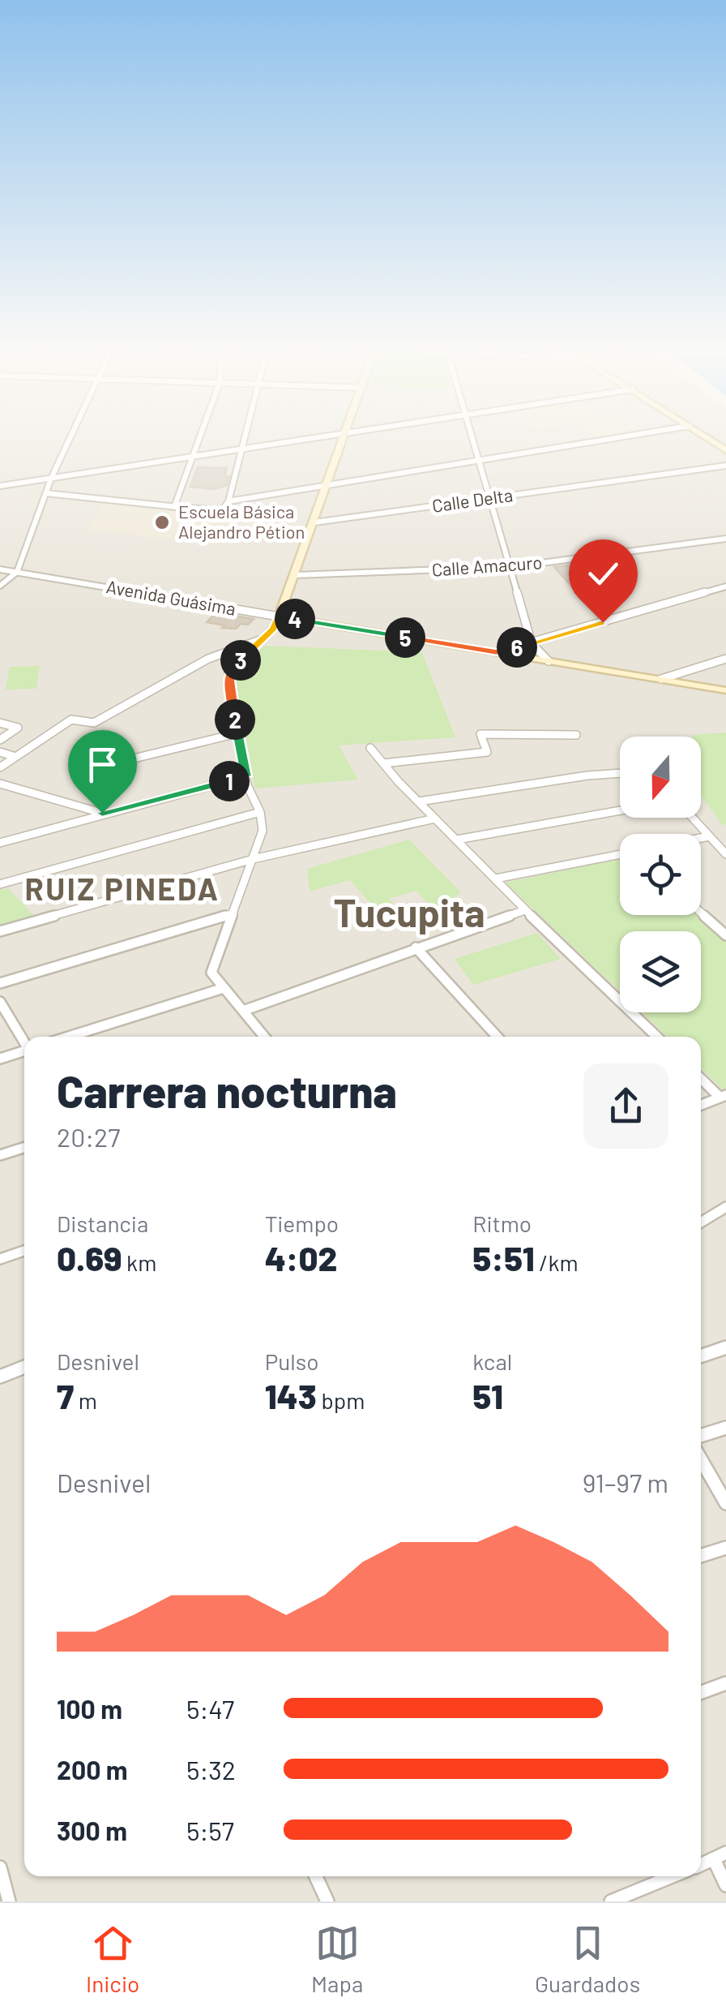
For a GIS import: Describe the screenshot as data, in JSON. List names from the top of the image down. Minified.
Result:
{"streets":{"main road":["Avenida Guásima"],"street":["Calle Delta","Calle Amacuro"]},"districts":["RUIZ PINEDA","Tucupita"],"places":["Escuela Básica Alejandro Pétion"],"north":"bottom","page":{"pins":["4","5","6","3","2","1"],"heading":["Carrera nocturna","20:27"],"stats":[["Distancia","0.69 km"],["Tiempo","4:02"],["Ritmo","5:51 /km"],["Desnivel","7 m"],["Pulso","143 bpm"],["kcal","51"]],"chart":["Desnivel","91–97 m"],"list":[{"name":"100 m","note":"5:47"},{"name":"200 m","note":"5:32"},{"name":"300 m","note":"5:57"}],"tabs":["Inicio","Mapa","Guardados"]}}
